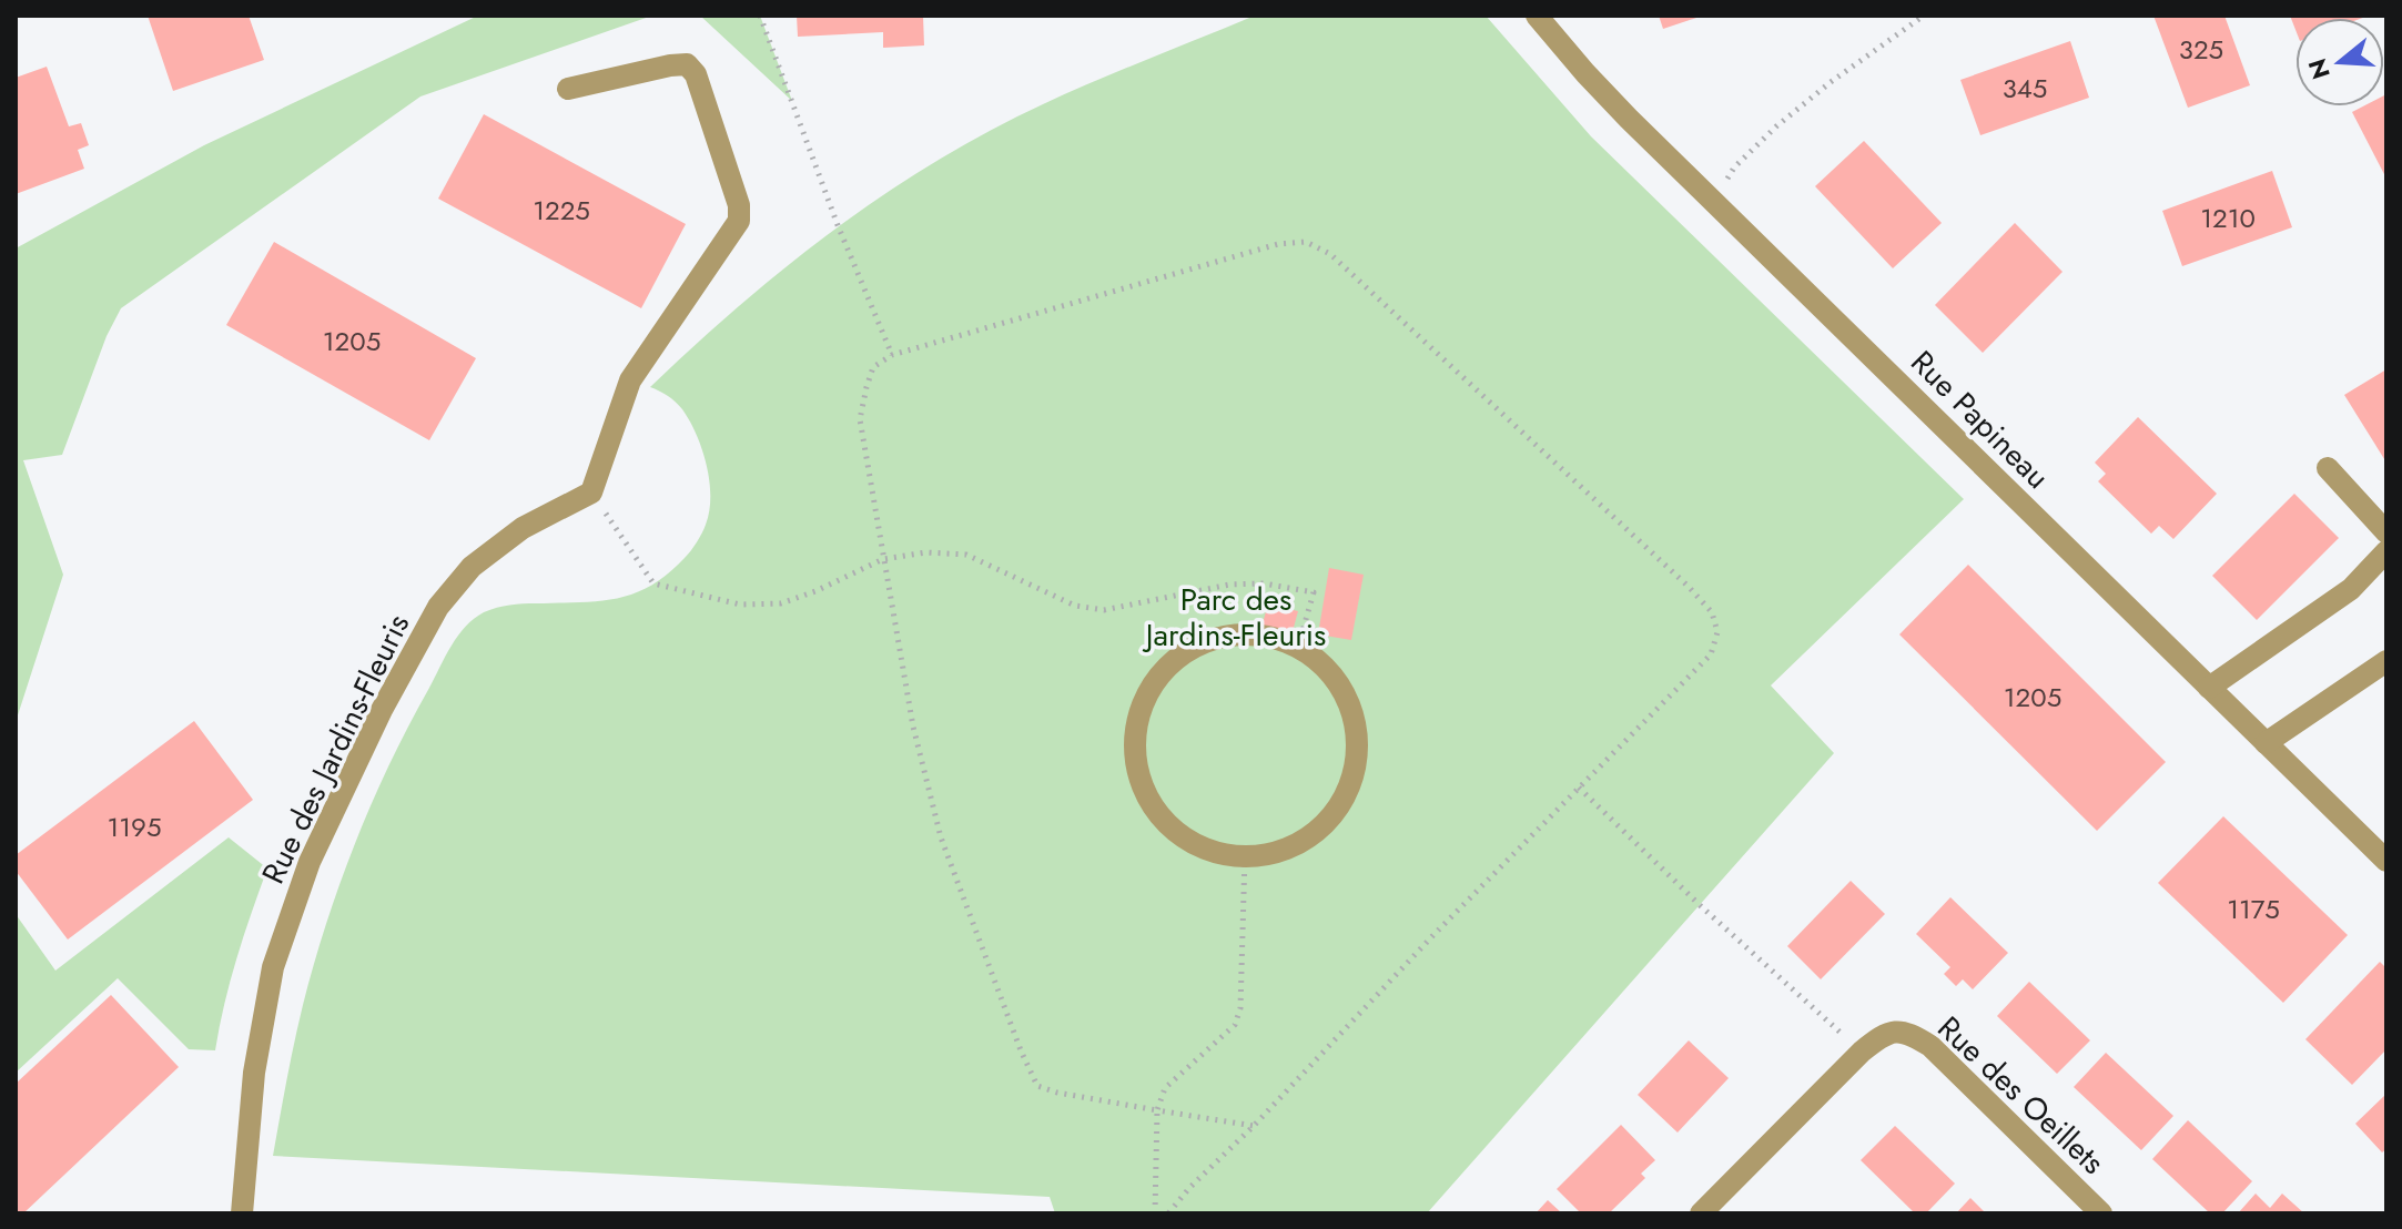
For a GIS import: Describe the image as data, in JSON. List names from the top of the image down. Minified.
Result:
{"streets":{"street":["Rue Papineau","Rue des Jardins-Fleuris","Rue des Oeillets"]},"parks":["Parc des Jardins-Fleuris"],"house_numbers":["325","345","1225","1210","1205","1205","1195","1175"],"north":"left"}
